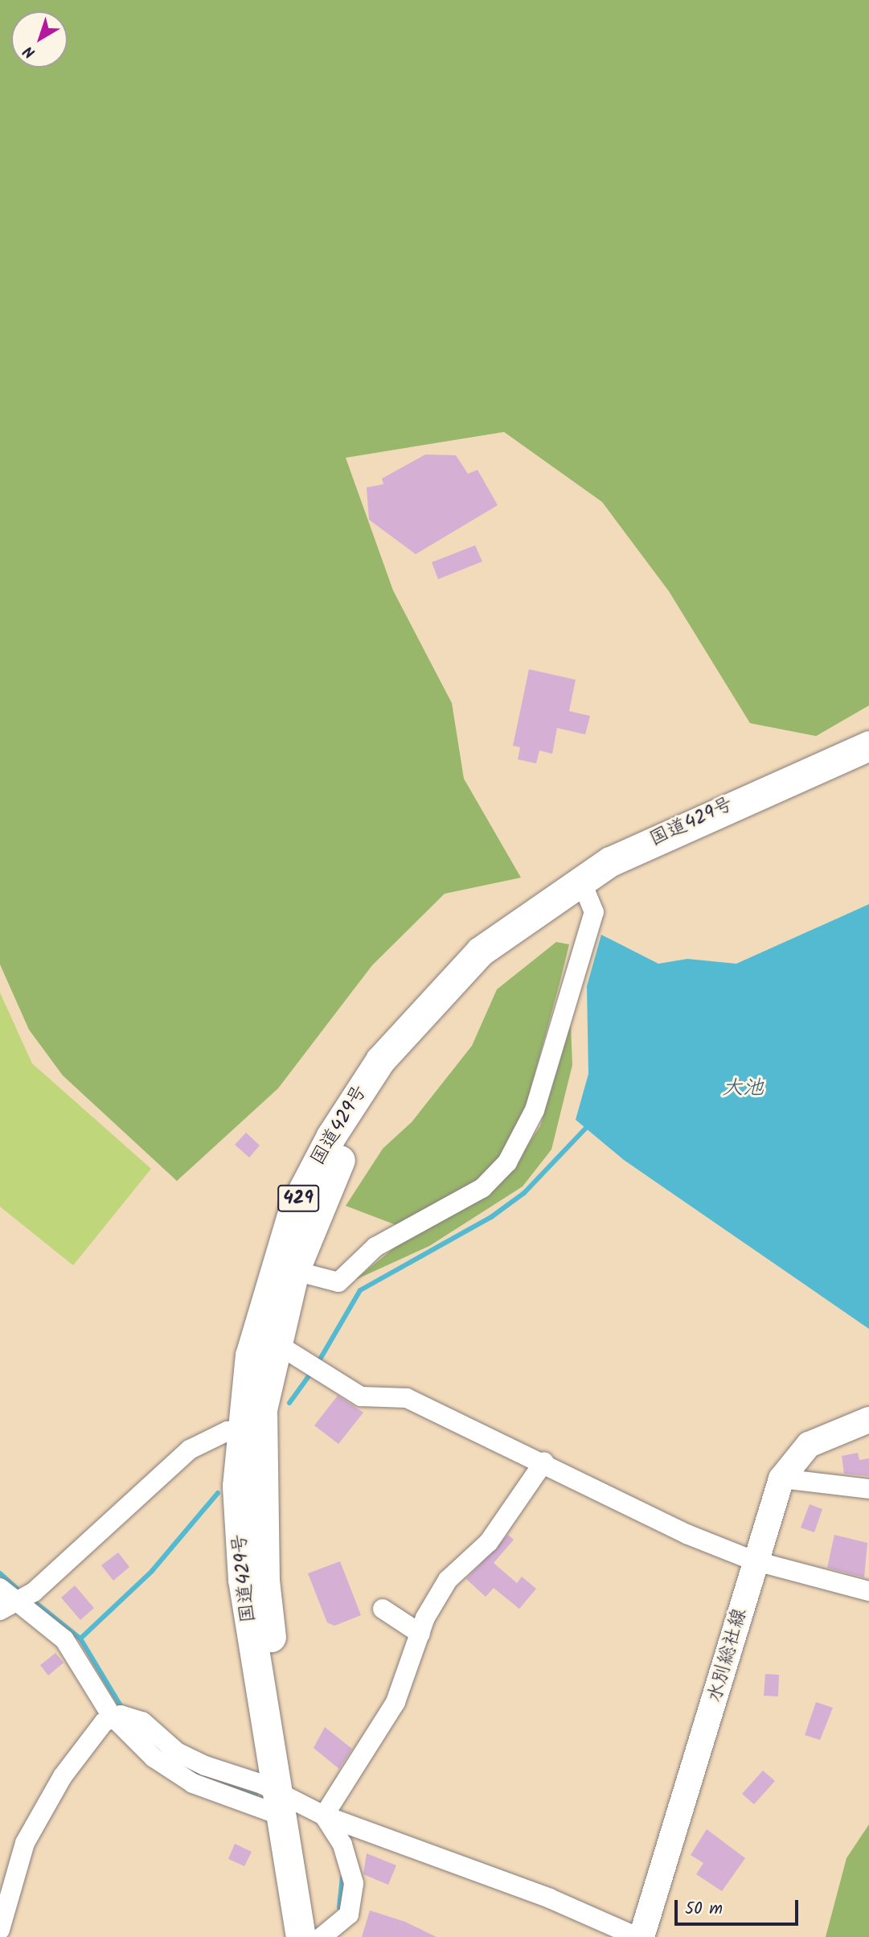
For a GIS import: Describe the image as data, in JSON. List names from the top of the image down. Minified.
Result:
{"streets":{"highway":["国道429号","429"],"main road":["水別総社線"]},"water":["大池"],"scale_bar":"50 m","north":"bottom left"}
